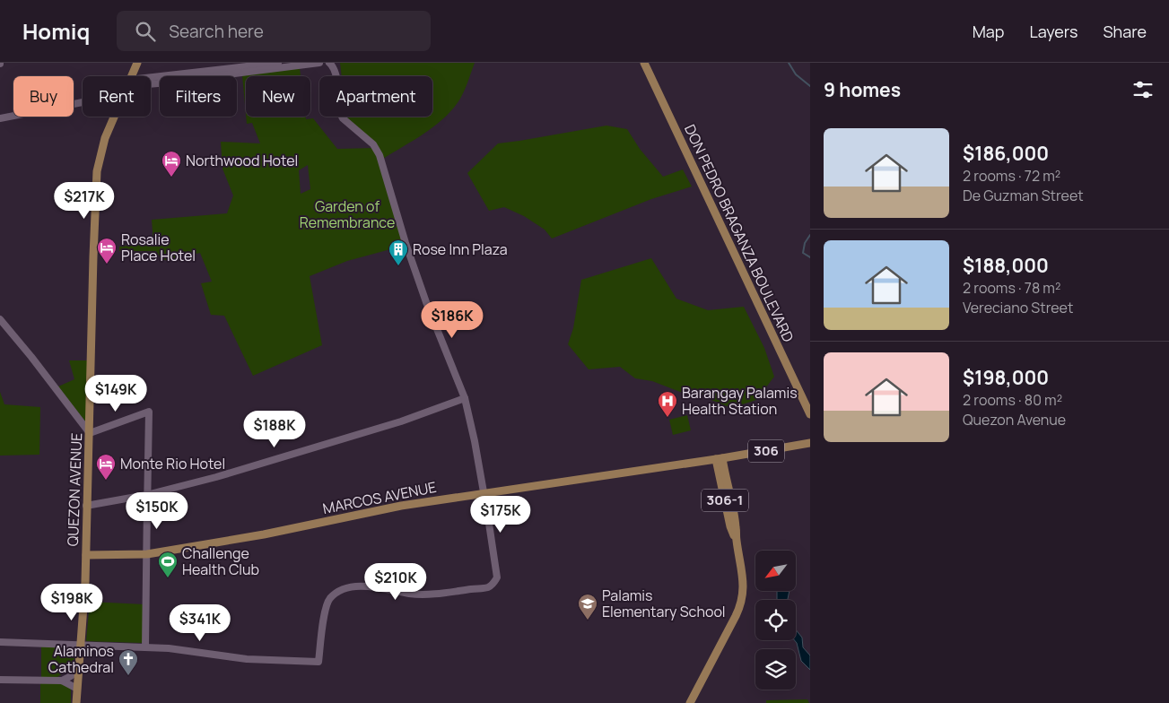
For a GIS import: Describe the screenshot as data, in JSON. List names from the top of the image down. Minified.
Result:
{"streets":{"main road":["DON PEDRO BRAGANZA BOULEVARD","306","QUEZON AVENUE","MARCOS AVENUE","306-1"]},"crossings":[["QUEZON AVENUE","MARCOS AVENUE"],["MARCOS AVENUE","306-1"]],"parks":["Garden of Remembrance"],"places":{"hotel":["Northwood Hotel","Rosalie Place Hotel","Monte Rio Hotel"],"building":["Rose Inn Plaza"],"hospital":["Barangay Palamis Health Station"],"sports":["Challenge Health Club"],"school or university":["Palamis Elementary School"],"church":["Alaminos Cathedral"]},"north":"bottom left","page":{"header":"Homiq","search":"Search here","nav":["Map","Layers","Share"],"heading":"9 homes","chip":["Buy","Rent","Filters","New","Apartment"],"list":[{"name":"$186,000","note":"2 rooms · 72 m² · De Guzman Street"},{"name":"$188,000","note":"2 rooms · 78 m² · Vereciano Street"},{"name":"$198,000","note":"2 rooms · 80 m² · Quezon Avenue"}],"price":["$217K","$186K","$149K","$188K","$150K","$175K","$210K","$198K","$341K"]}}
